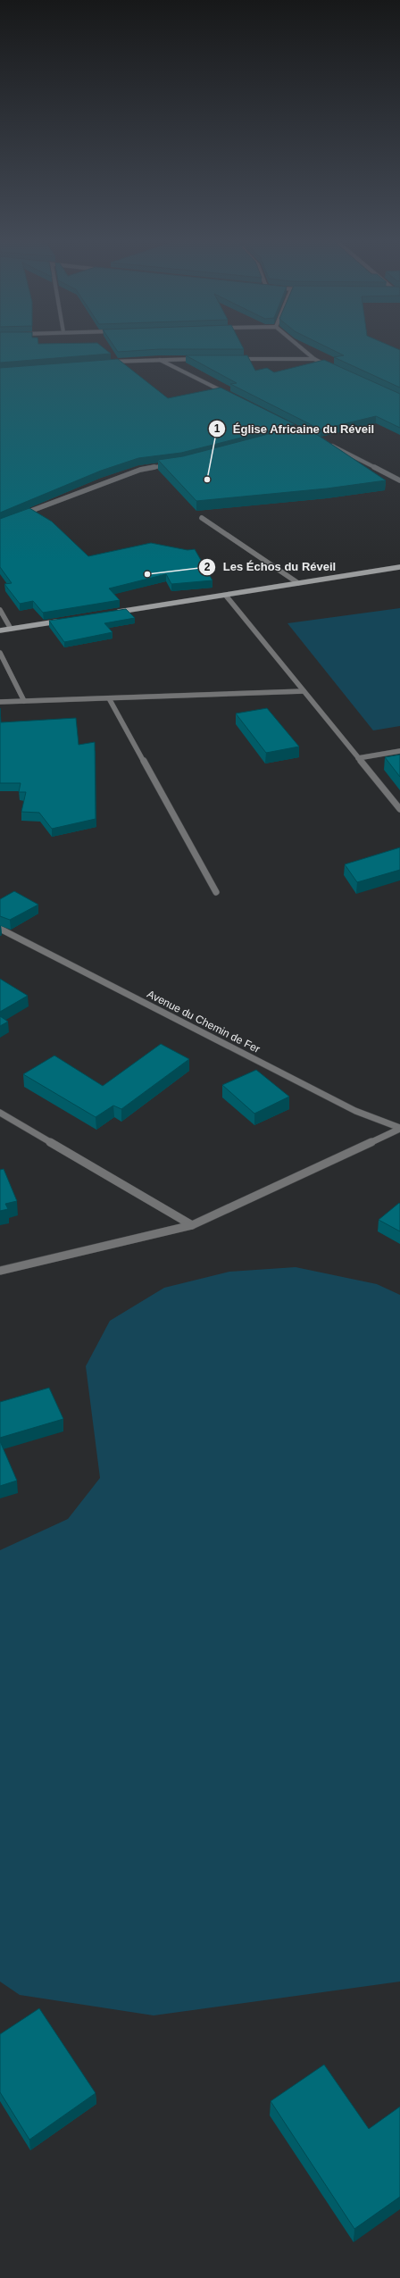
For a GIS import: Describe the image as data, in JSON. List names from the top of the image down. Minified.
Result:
{"streets":{"street":["Avenue du Chemin de Fer"]},"places":["Église Africaine du Réveil","Les Échos du Réveil"]}
